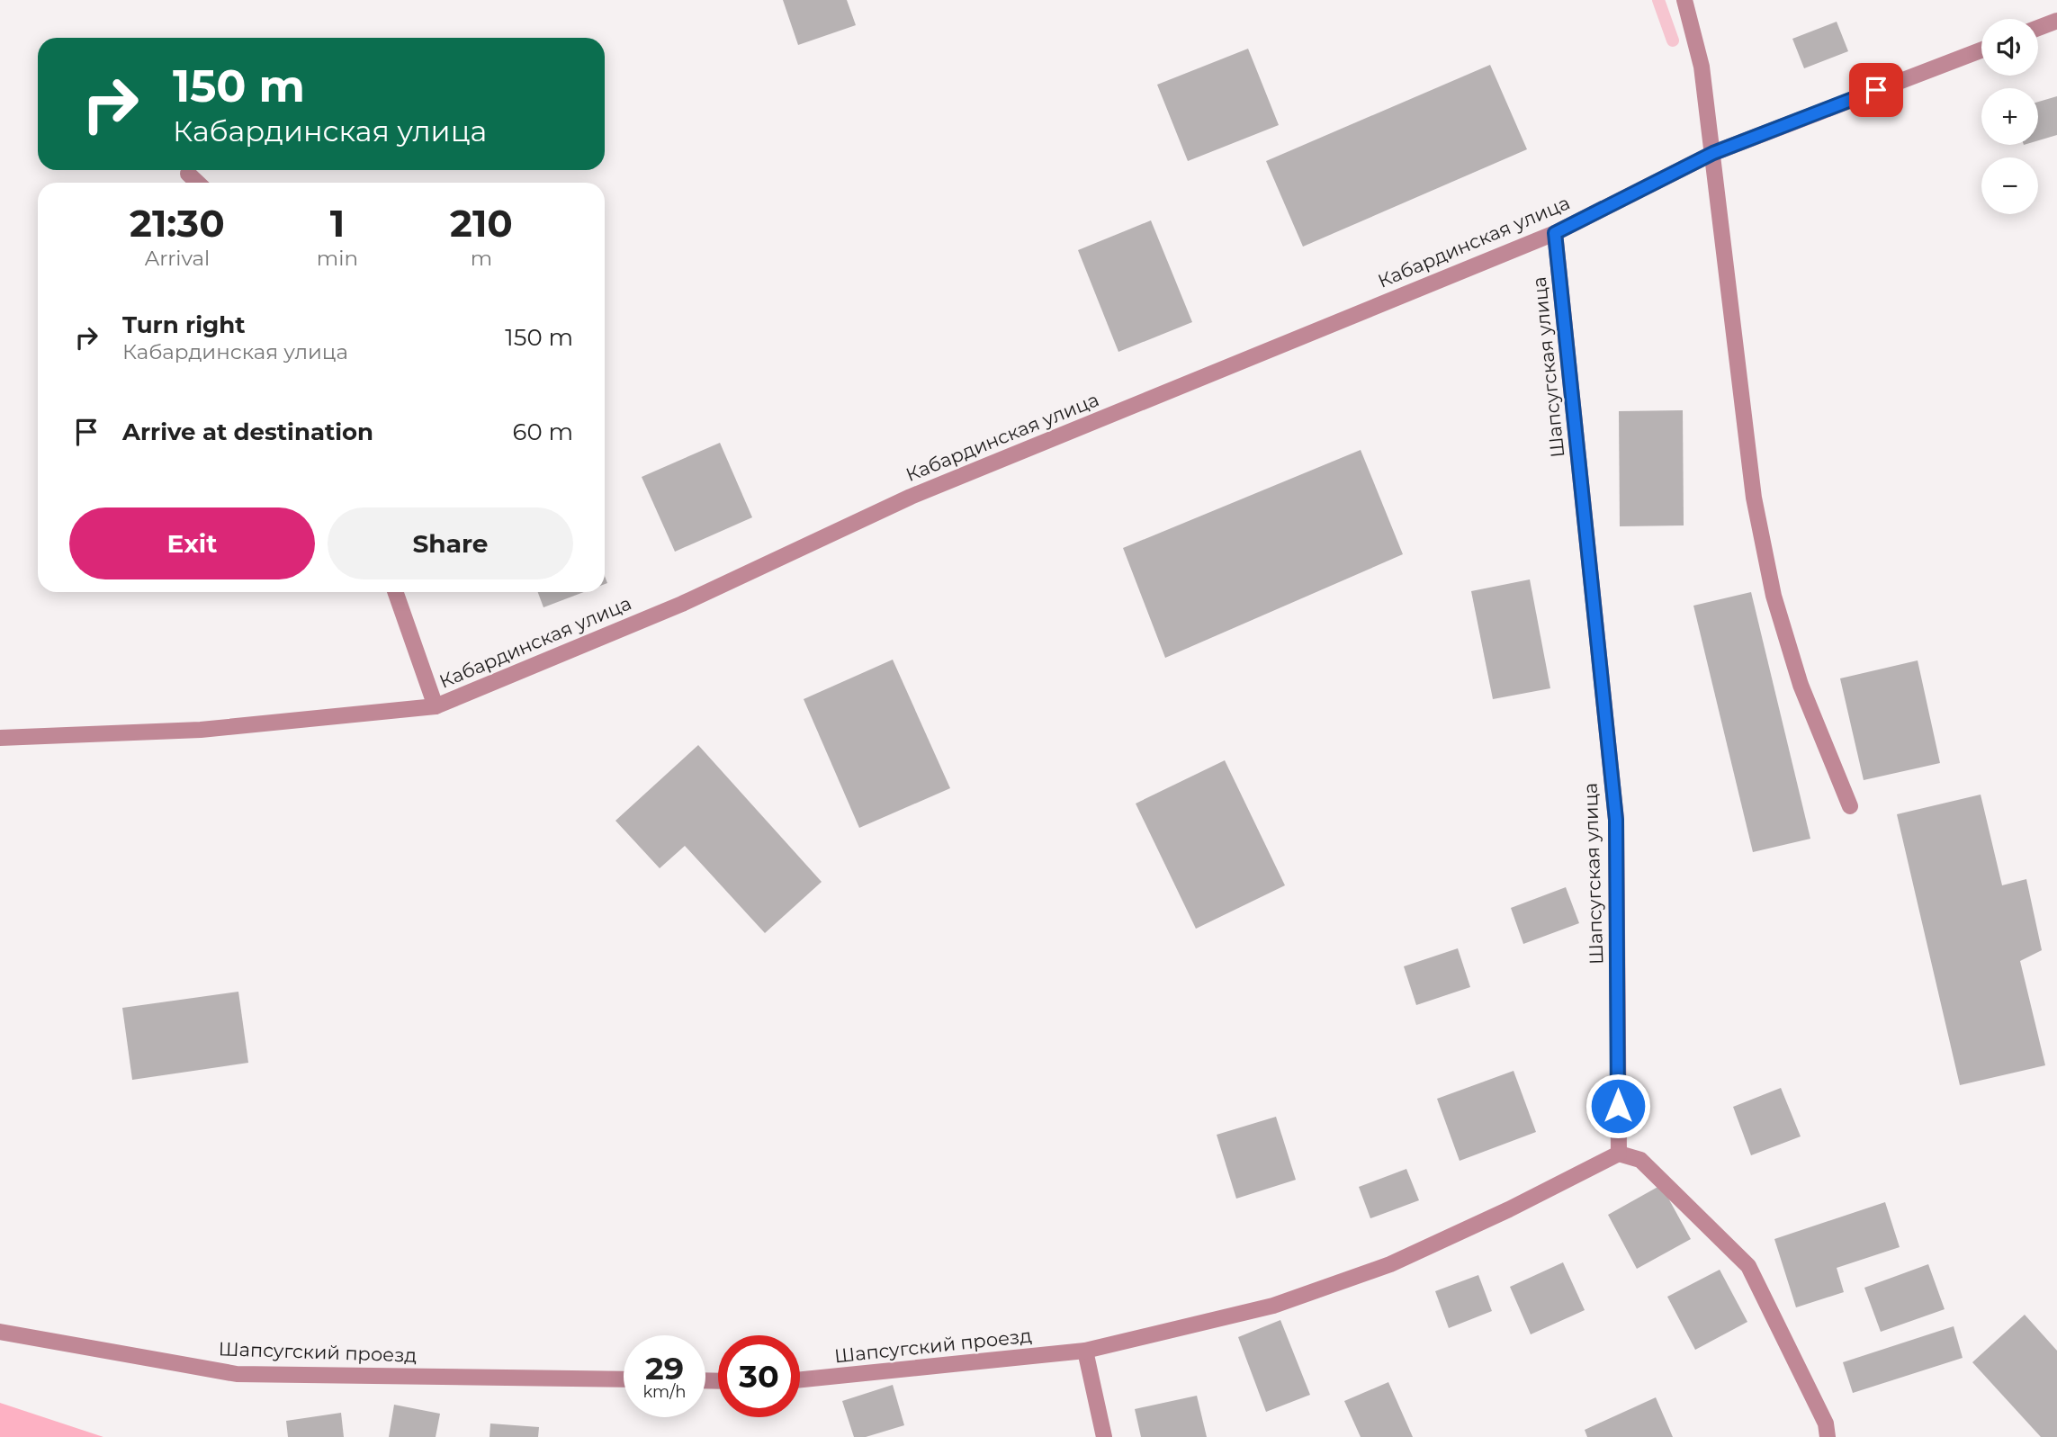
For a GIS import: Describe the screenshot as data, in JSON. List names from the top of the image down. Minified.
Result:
{"streets":{"street":["Кабардинская улица","Шапсугская улица","Шапсугский проезд"]},"crossings":[["Кабардинская улица","Шапсугская улица"],["Шапсугская улица","Шапсугский проезд"]],"page":{"map_buttons":["+","−"],"turn":["150 m","Кабардинская улица"],"eta":["21:30","Arrival","1","min","210","m"],"list":[{"name":"Turn right","note":"Кабардинская улица","value":"150 m"},{"name":"Arrive at destination","value":"60 m"}],"buttons":["Exit","Share"],"speed":"29 km/h","limit":"30"}}
